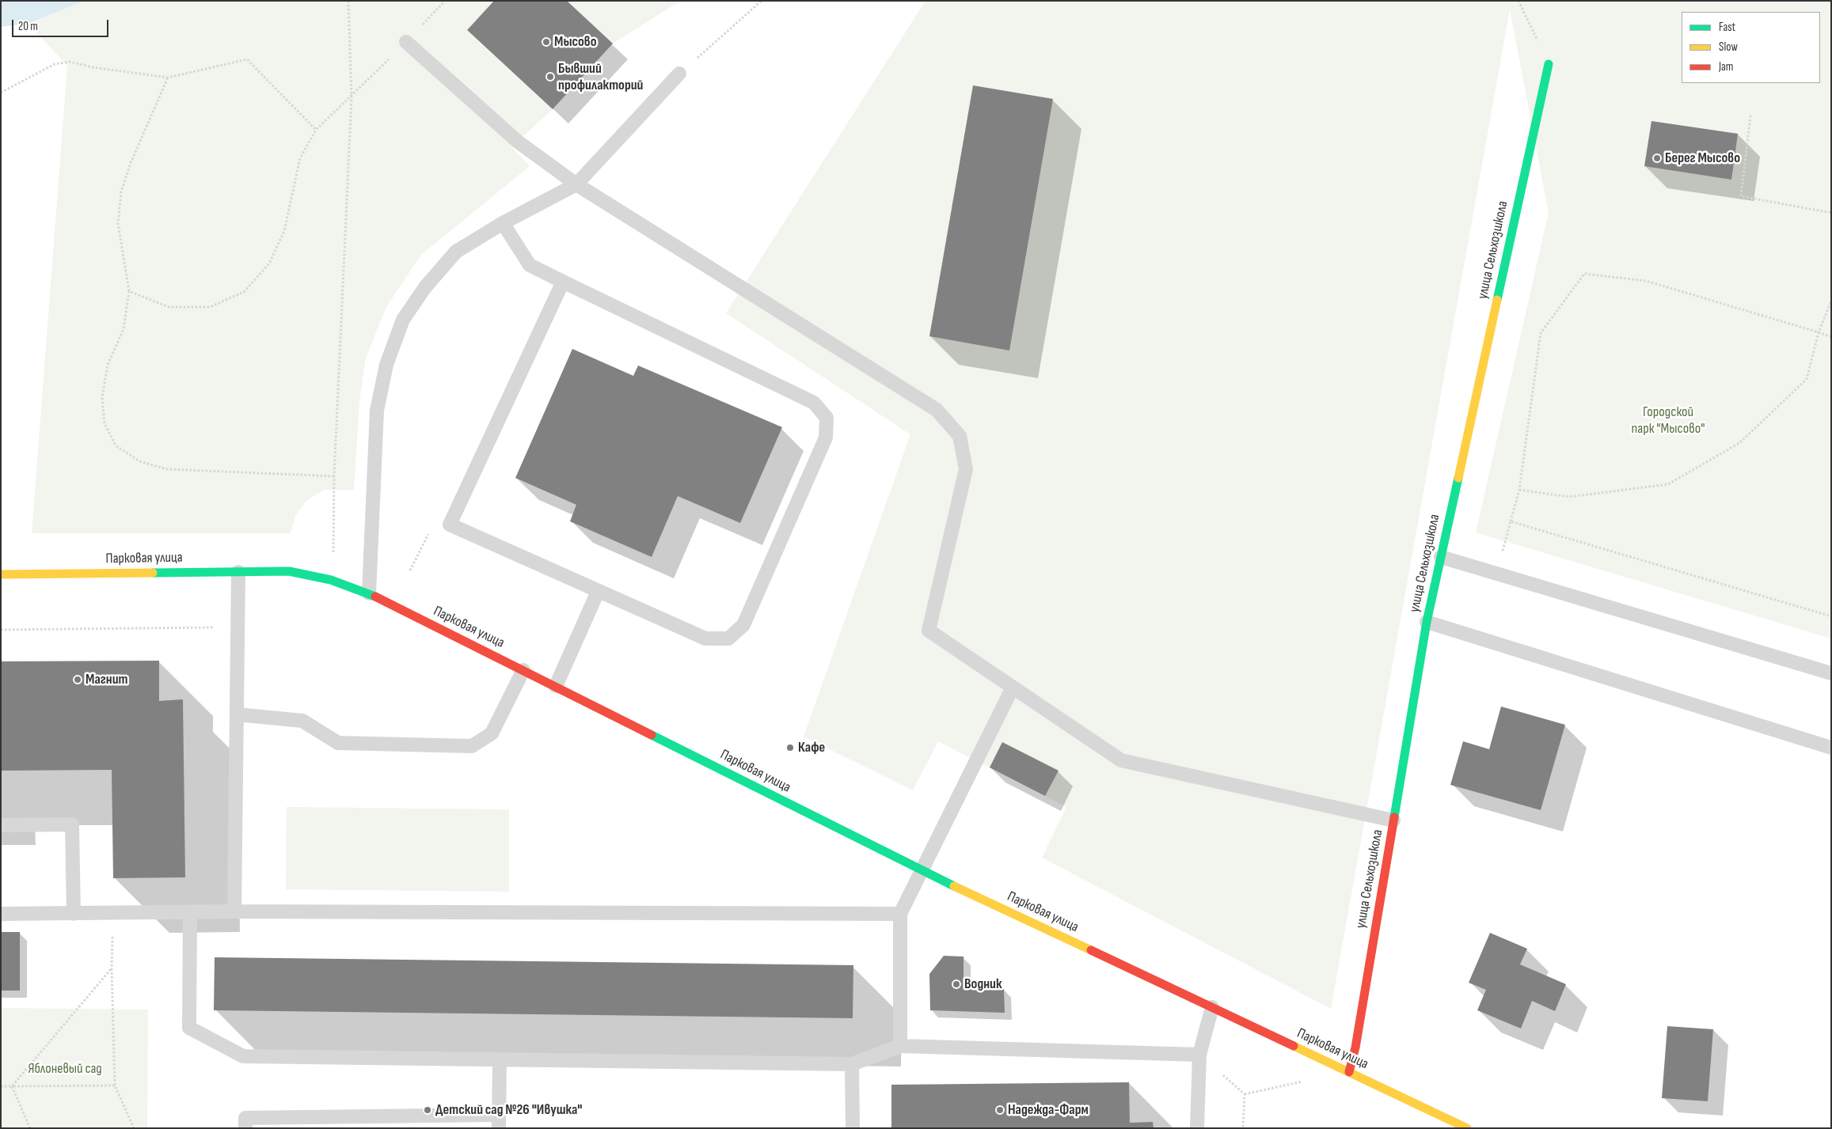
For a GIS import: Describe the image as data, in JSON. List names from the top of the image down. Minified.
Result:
{"streets":{"street":["улица Сельхозшкола","Парковая улица"]},"crossings":[["улица Сельхозшкола","Парковая улица"]],"parks":["Городской парк \"Мысово\"","Яблоневый сад"],"places":["Мысово","Бывший профилакторий","Берег Мысово","Магнит","Кафе","Водник","Детский сад №26 \"Ивушка\"","Надежда-Фарм"],"legend":["Fast","Slow","Jam"],"scale_bar":"20 m"}
